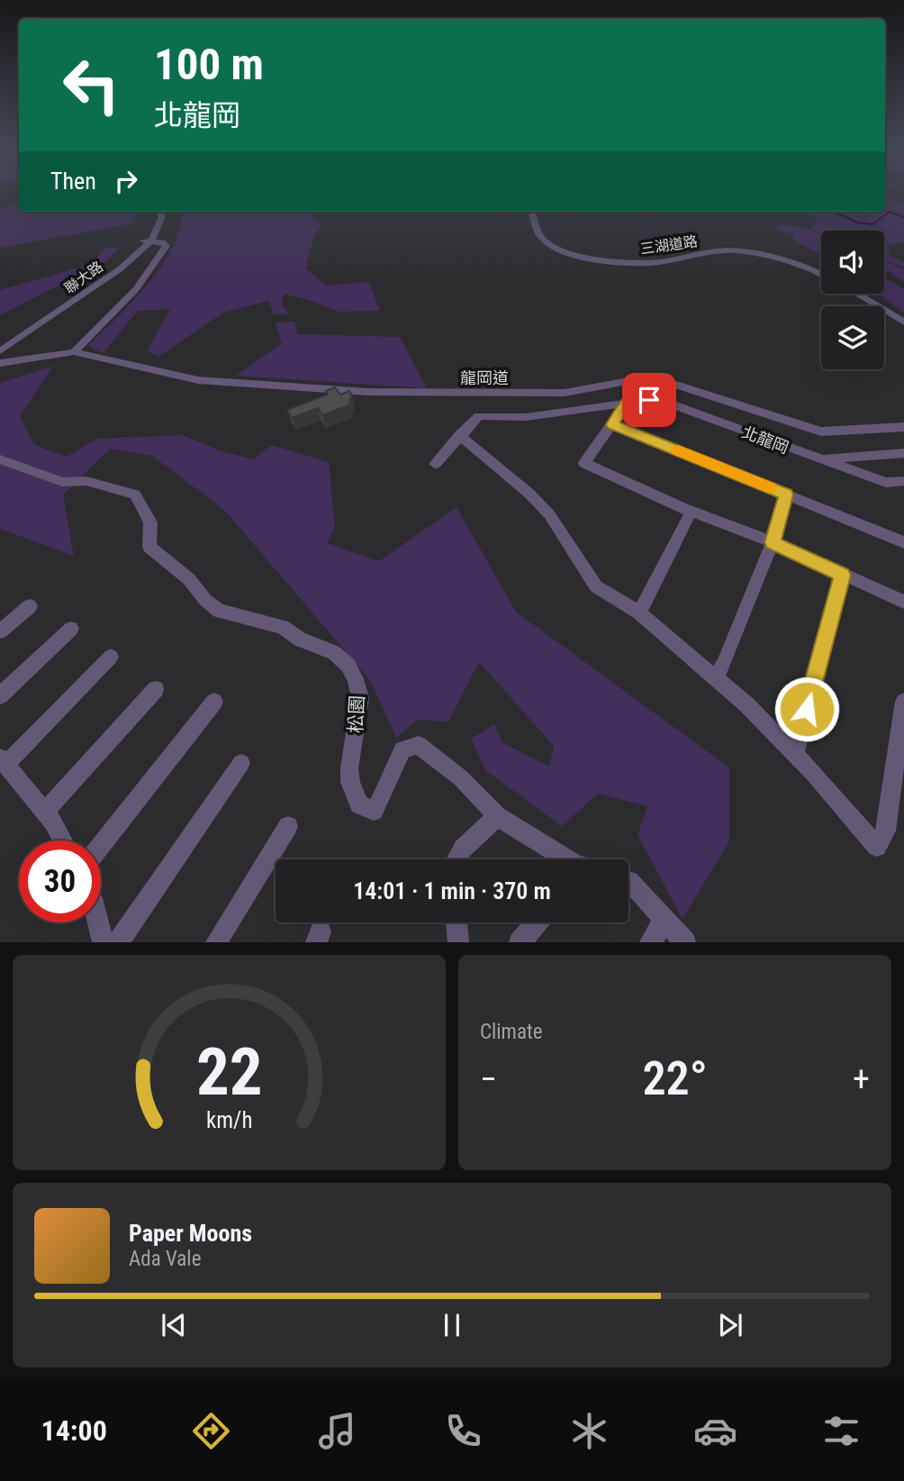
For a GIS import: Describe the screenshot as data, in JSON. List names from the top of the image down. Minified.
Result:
{"streets":{"street":["三湖道路","聯大路","龍岡道","北龍岡","松園"]},"page":{"turn":["100 m","北龍岡"],"then":"Then","limit":"30","trip":"14:01 · 1 min · 370 m","tile":"Climate","heat":["−","22°","+"],"song":["Paper Moons","Ada Vale"],"tabs":"14:00","gauge":["22","km/h"]}}
